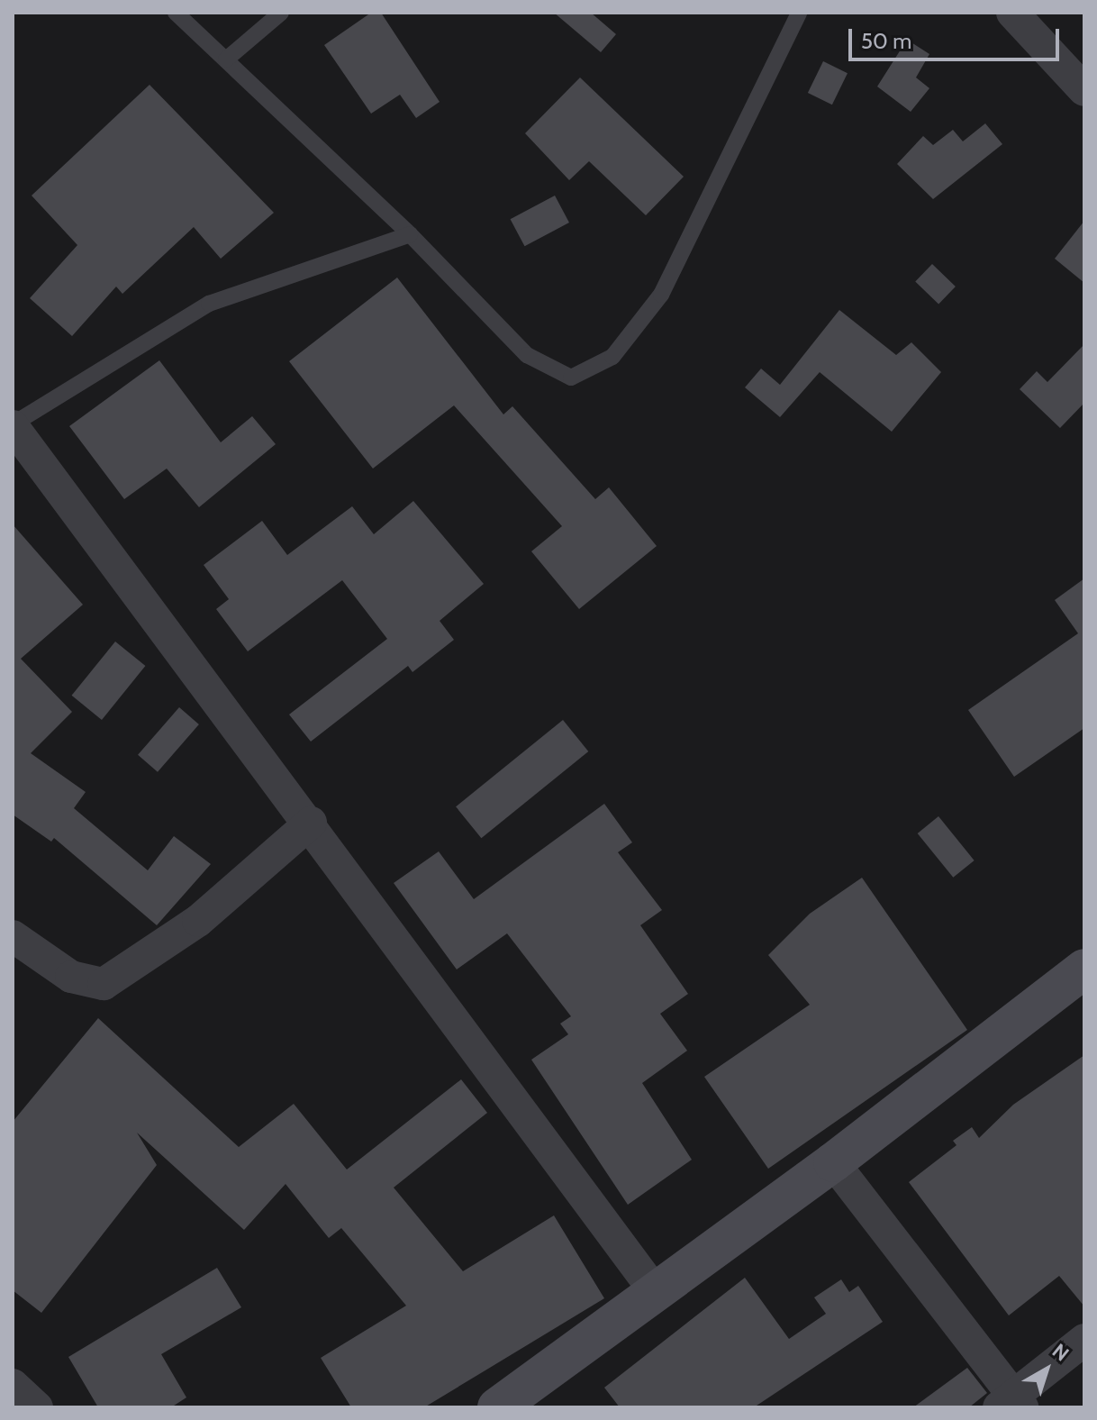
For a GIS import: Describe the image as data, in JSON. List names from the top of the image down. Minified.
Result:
{"scale_bar":"50 m","north":"top right"}
